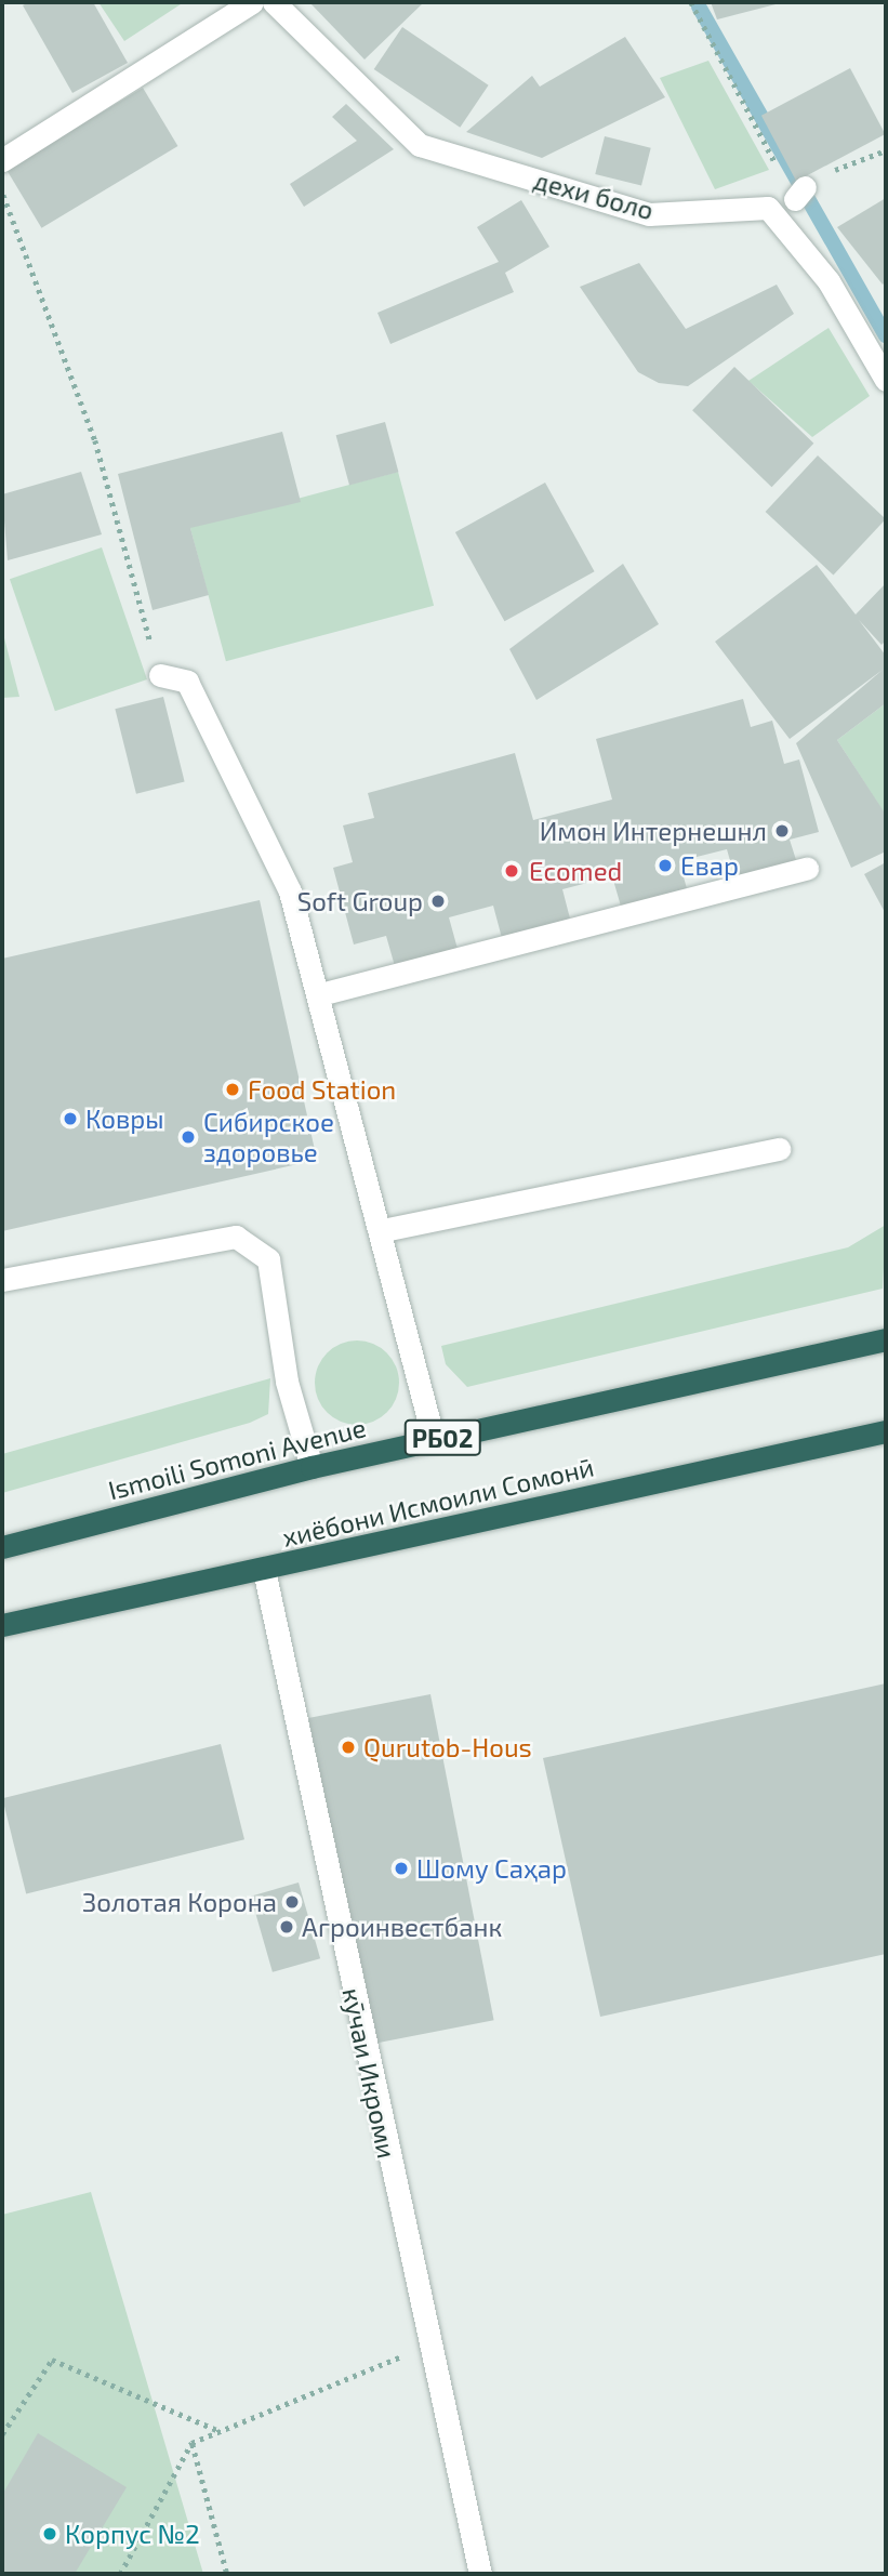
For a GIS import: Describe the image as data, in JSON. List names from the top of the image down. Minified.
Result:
{"streets":{"highway":["РБ02","Ismoili Somoni Avenue","хиёбони Исмоили Сомонӣ"],"street":["дехи боло","кӯчаи Икроми"]},"crossings":[["хиёбони Исмоили Сомонӣ","кӯчаи Икроми"]],"places":["Имон Интернешнл","Евар","Ecomed","Soft Group","Food Station","Ковры","Сибирское здоровье","Qurutob-Hous","Шому Саҳар","Золотая Корона","Агроинвестбанк","Корпус №2"]}
